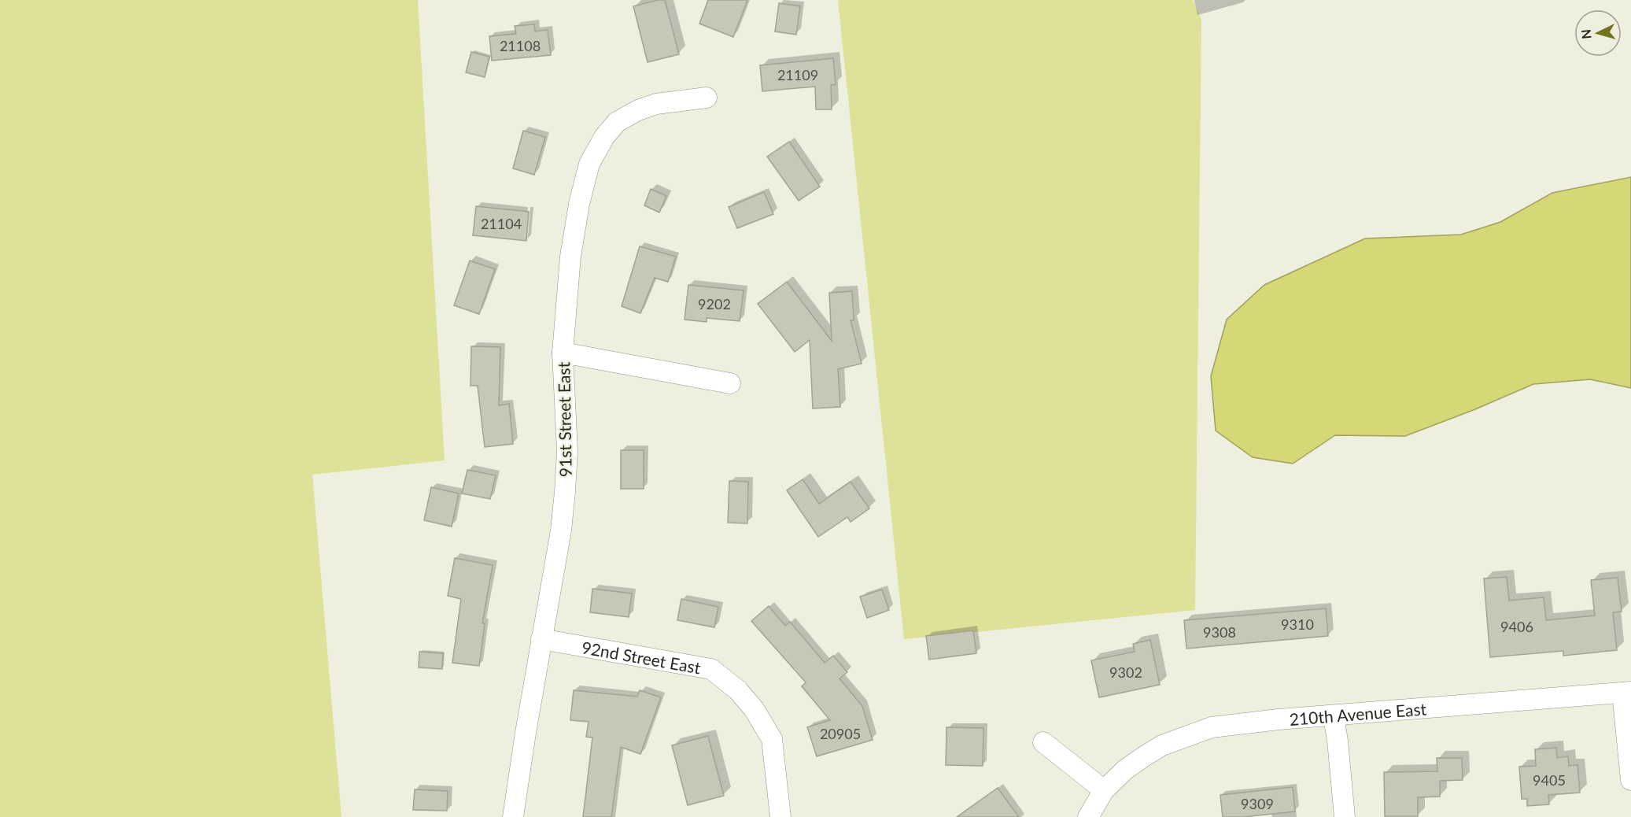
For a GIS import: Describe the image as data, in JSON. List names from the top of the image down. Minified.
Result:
{"streets":{"street":["91st Street East","92nd Street East","210th Avenue East"]},"crossings":[["91st Street East","92nd Street East"]],"house_numbers":["21108","21109","21104","9202","9310","9406","9308","9302","20905","9405","9309"],"north":"left"}
